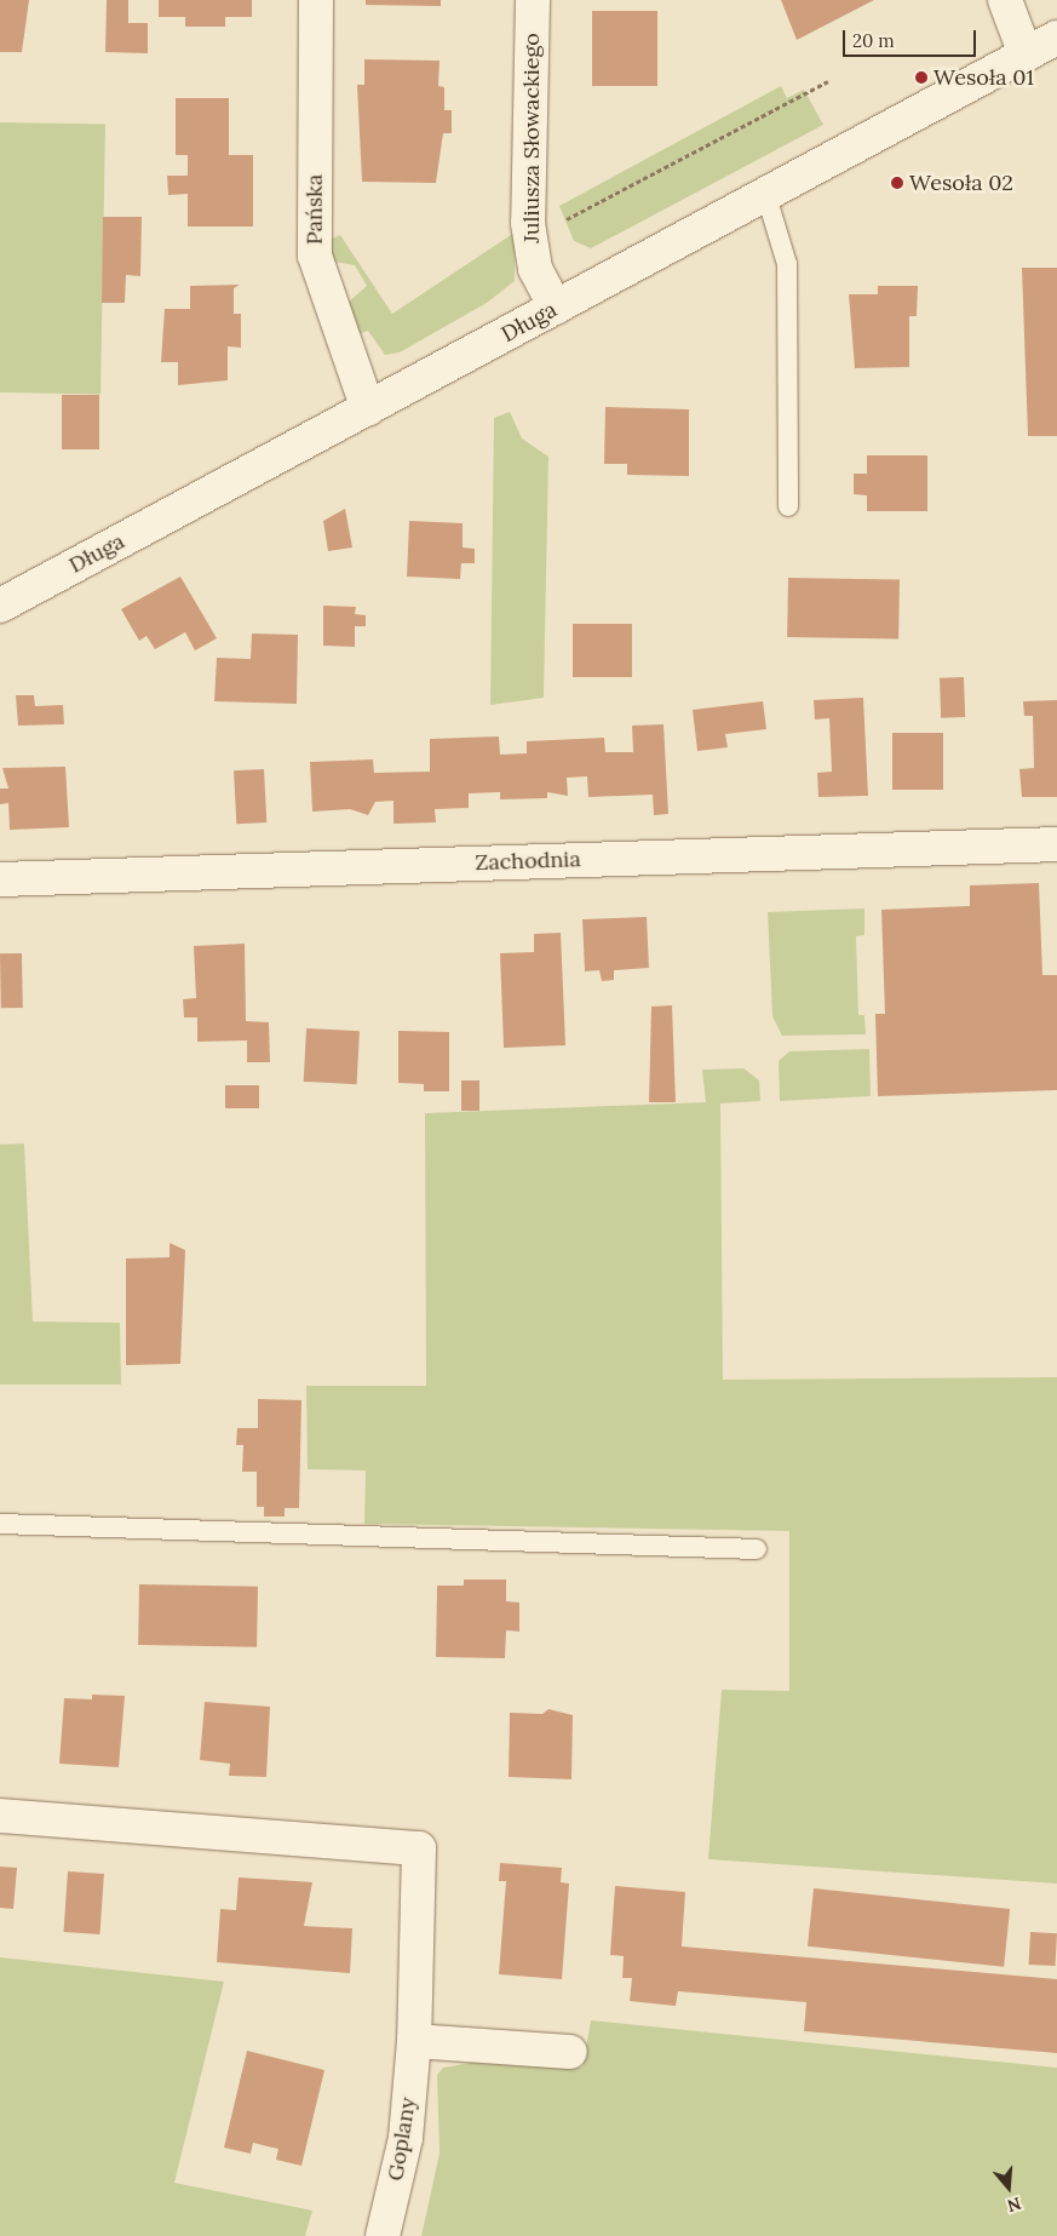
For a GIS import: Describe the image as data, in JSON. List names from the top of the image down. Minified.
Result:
{"streets":{"street":["Juliusza Słowackiego","Pańska","Długa","Zachodnia","Goplany"]},"crossings":[["Juliusza Słowackiego","Długa"],["Pańska","Długa"]],"places":["Wesoła 01","Wesoła 02"],"scale_bar":"20 m","north":"bottom"}
